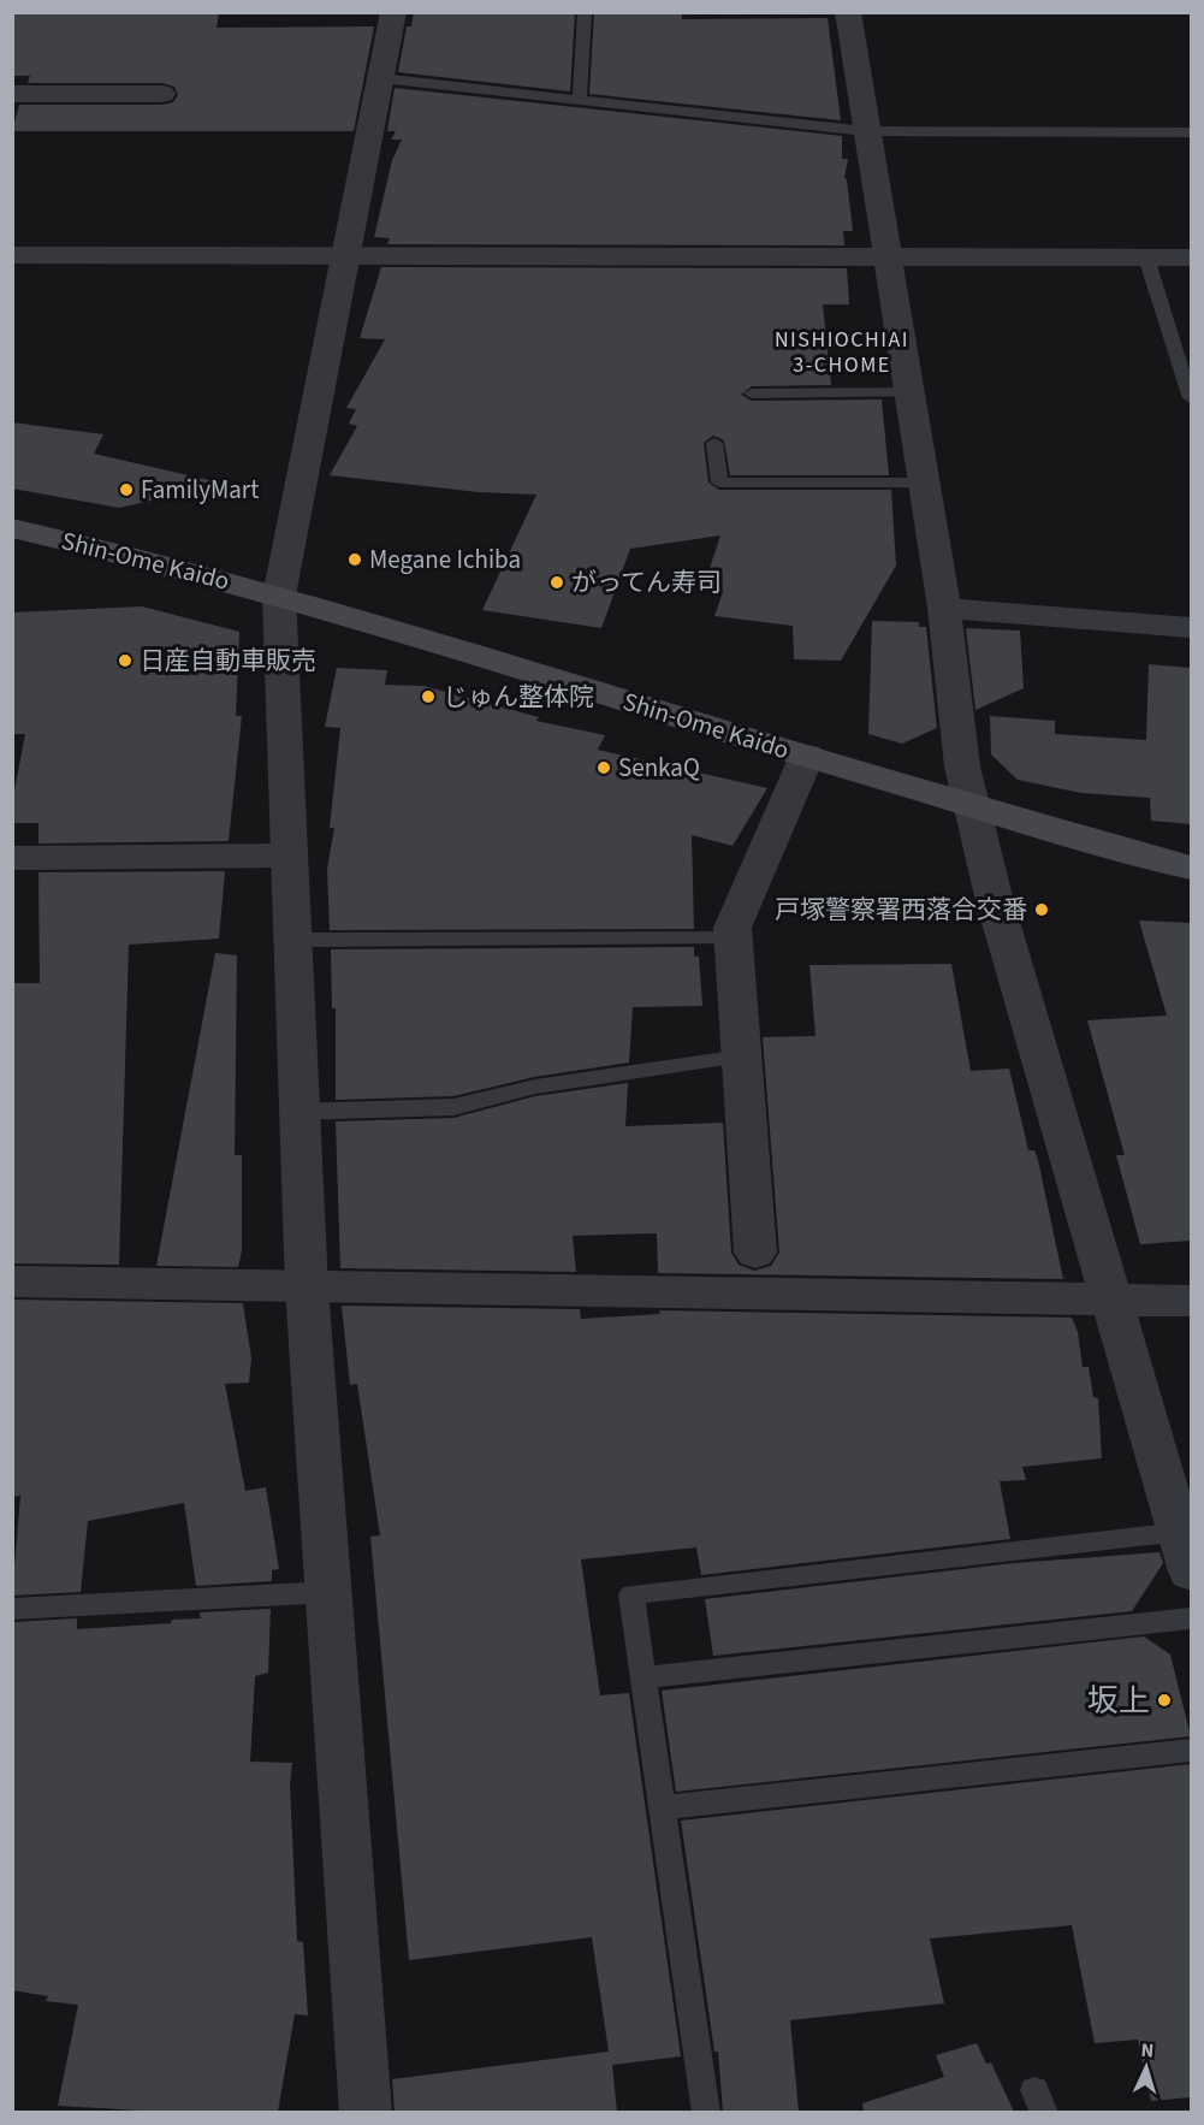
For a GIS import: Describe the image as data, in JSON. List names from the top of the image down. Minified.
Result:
{"streets":{"main road":["Shin-Ome Kaido"]},"districts":["NISHIOCHIAI 3-CHOME"],"places":["FamilyMart","Megane Ichiba","がってん寿司","日産自動車販売","じゅん整体院","SenkaQ","戸塚警察署西落合交番","坂上"],"north":"top"}
